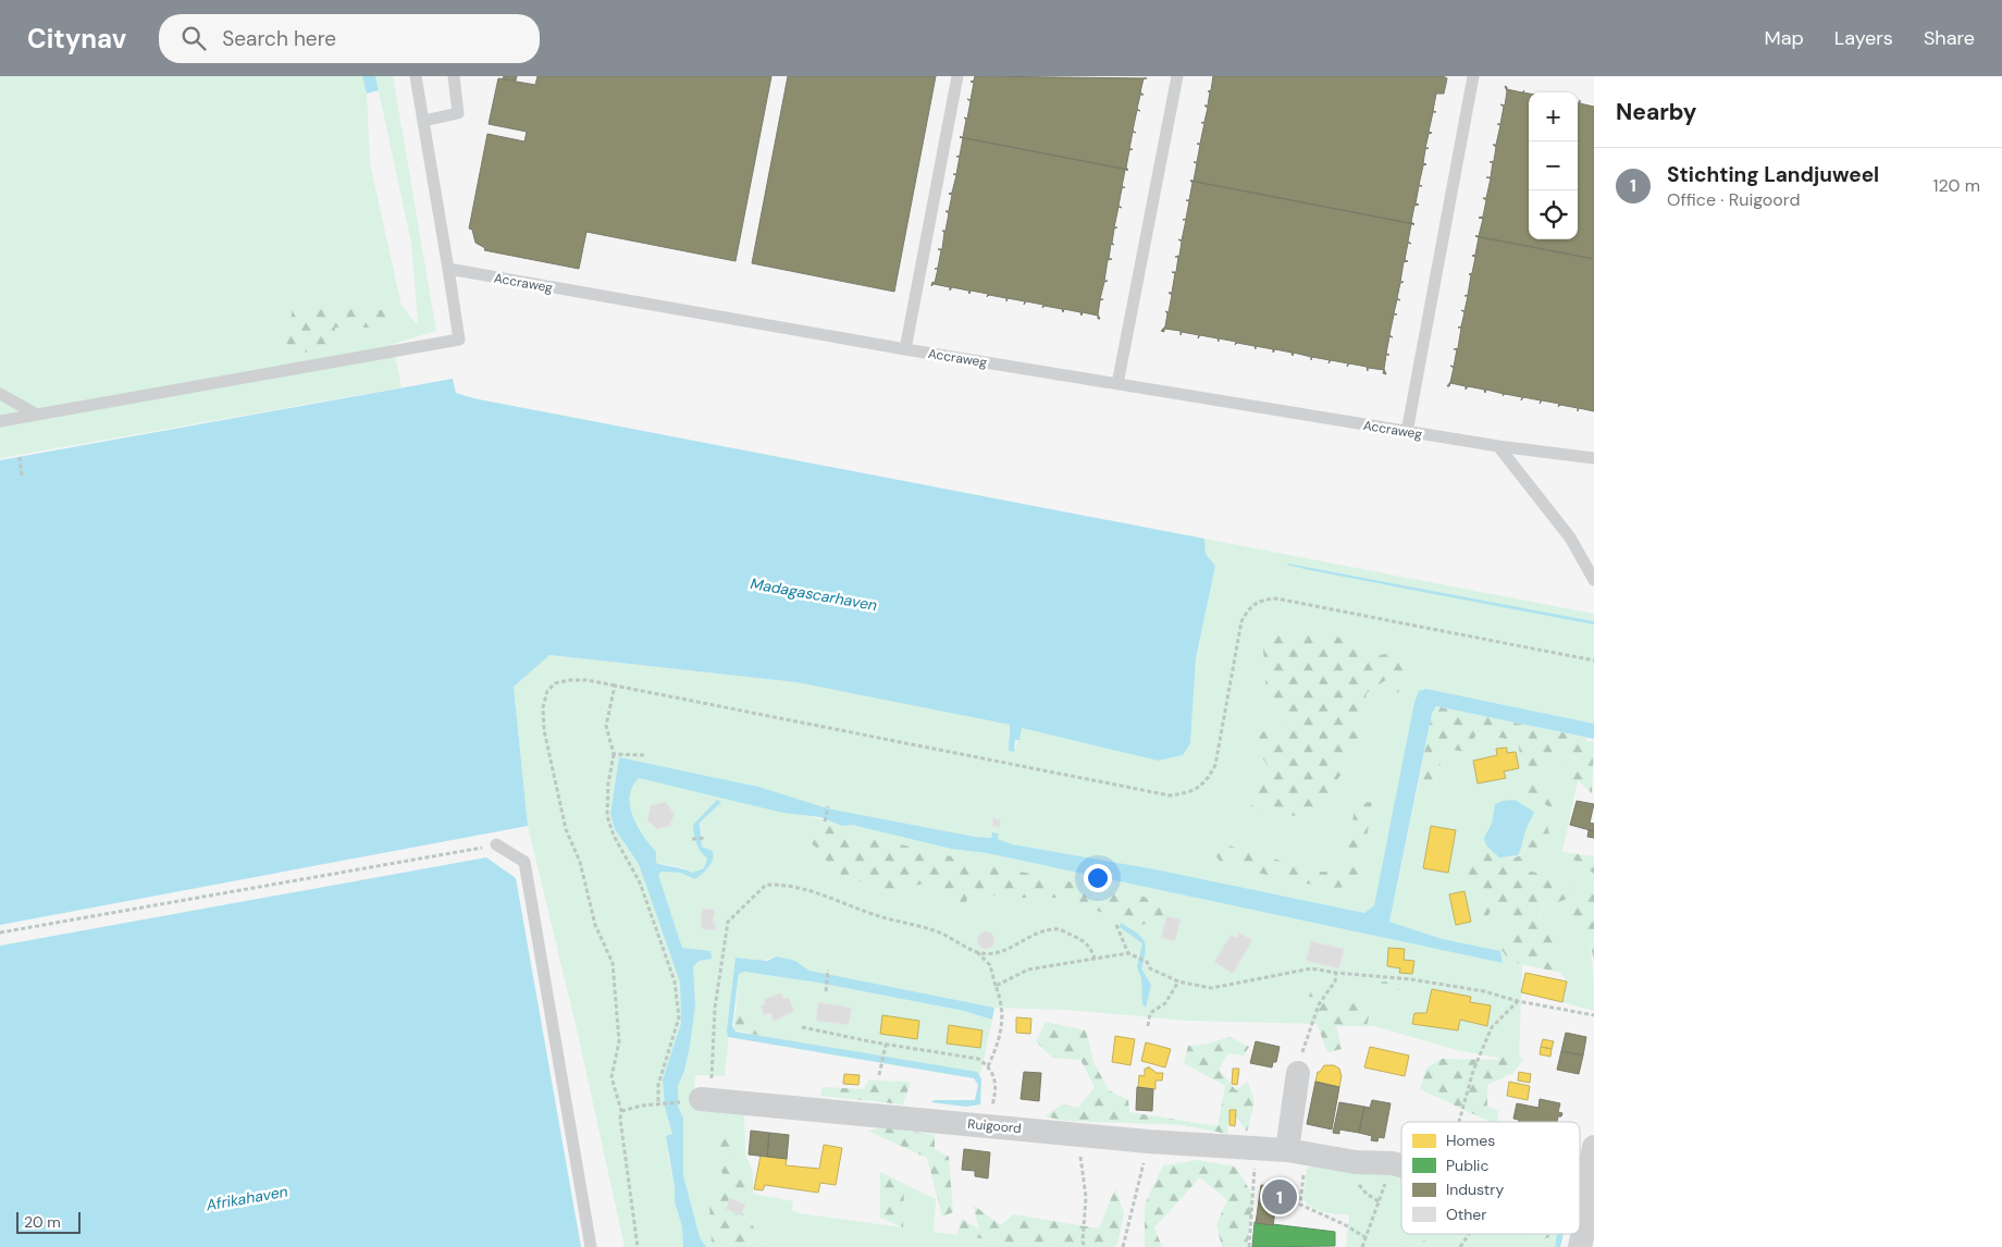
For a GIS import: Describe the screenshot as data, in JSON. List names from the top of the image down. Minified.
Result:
{"streets":{"street":["Ruigoord"],"lane":["Accraweg"]},"water":["Madagascarhaven","Afrikahaven"],"legend":["Homes","Public","Industry","Other"],"scale_bar":"20 m","page":{"header":"Citynav","search":"Search here","nav":["Map","Layers","Share"],"heading":"Nearby","map_buttons":["+","−"],"list":[{"mark":"1","name":"Stichting Landjuweel","note":"Office · Ruigoord","value":"120 m"}],"pins":"1","scale":"20 m"}}
